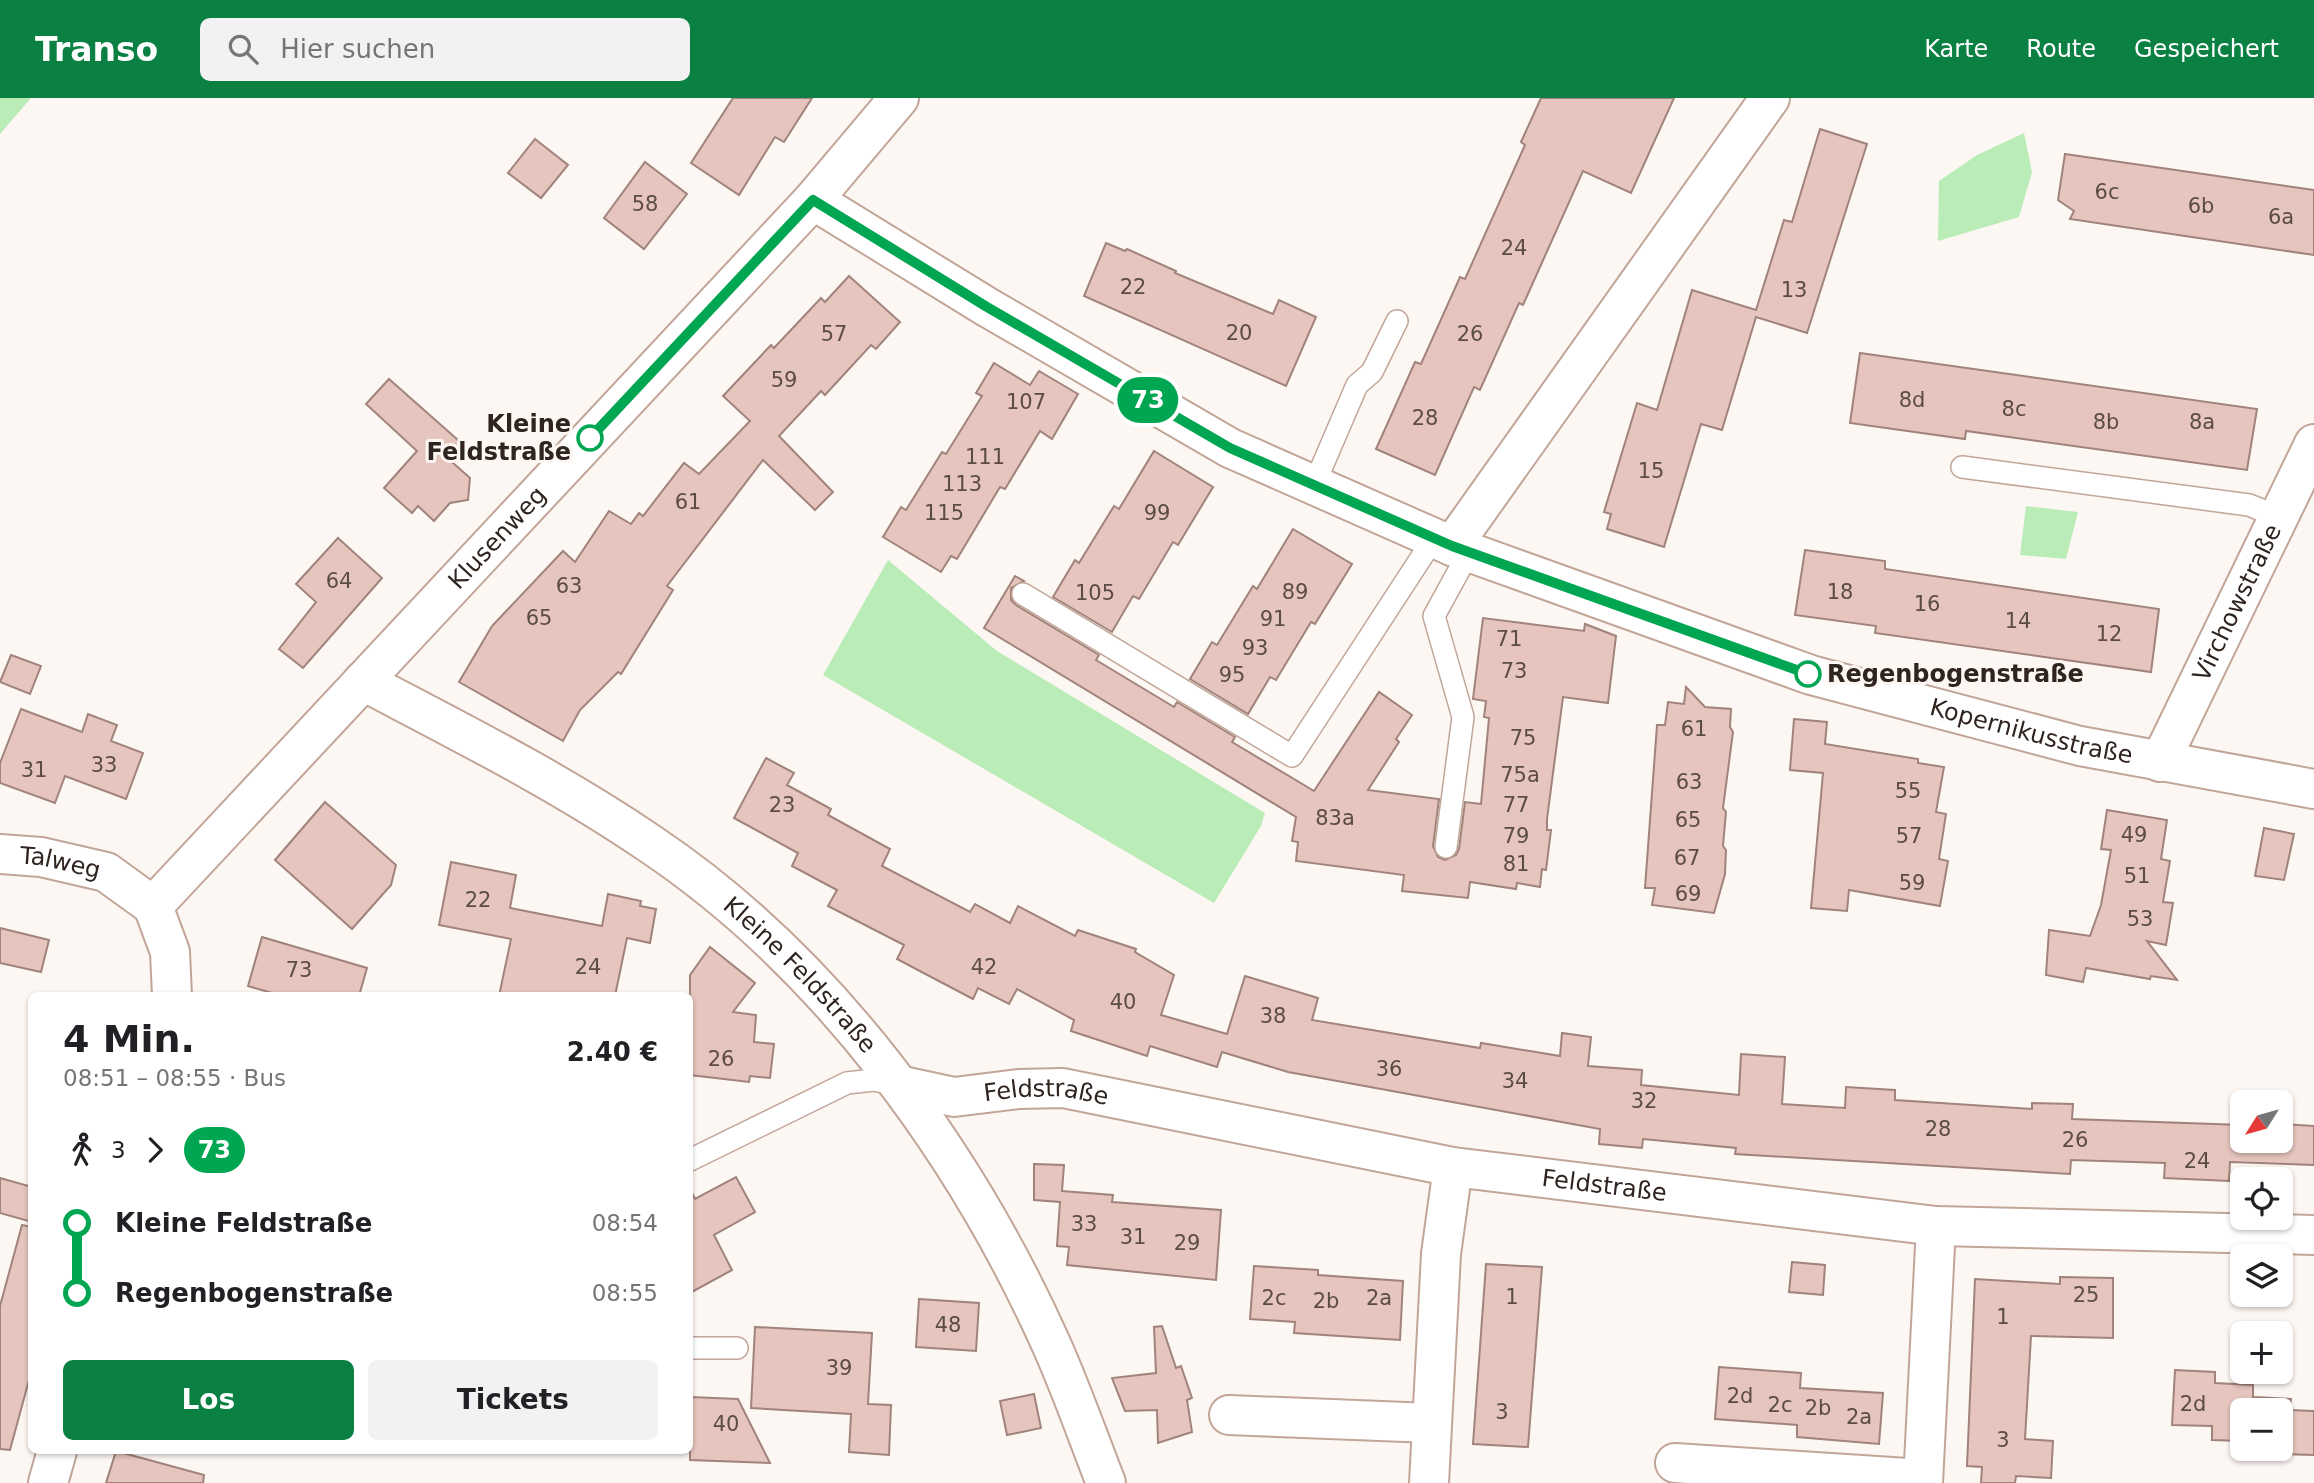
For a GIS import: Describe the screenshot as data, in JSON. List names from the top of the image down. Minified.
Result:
{"streets":{"street":["Klusenweg","Virchowstraße","Kopernikusstraße","Talweg","Kleine Feldstraße","Feldstraße"]},"crossings":[["Klusenweg","Kopernikusstraße"],["Klusenweg","Talweg"],["Klusenweg","Kleine Feldstraße"],["Virchowstraße","Kopernikusstraße"],["Kleine Feldstraße","Feldstraße"]],"places":["Kleine Feldstraße","Regenbogenstraße"],"lines":["bus line 73"],"house_numbers":["6c","58","6b","6a","24","22","13","20","57","26","59","8d","107","8c","28","8b","8a","111","15","113","61","115","99","64","63","89","18","105","16","65","91","14","12","71","93","73","95","61","75","33","31","75a","63","55","23","77","83a","65","49","79","57","67","81","51","59","69","22","53","24","42","73","40","38","26","36","34","32","28","26","24","33","31","29","25","1","2c","2a","2b","1","48","39","2d","2d","2c","2b","3","2a","40","3"],"north":"bottom left","page":{"header":"Transo","search":"Hier suchen","nav":["Karte","Route","Gespeichert"],"on_map":"73","heading":["4 Min.","08:51 – 08:55 · Bus","2.40 €"],"map_buttons":["+","−"],"legs":["3","73"],"list":[{"name":"Kleine Feldstraße","value":"08:54"},{"name":"Regenbogenstraße","value":"08:55"}],"buttons":["Los","Tickets"]}}
